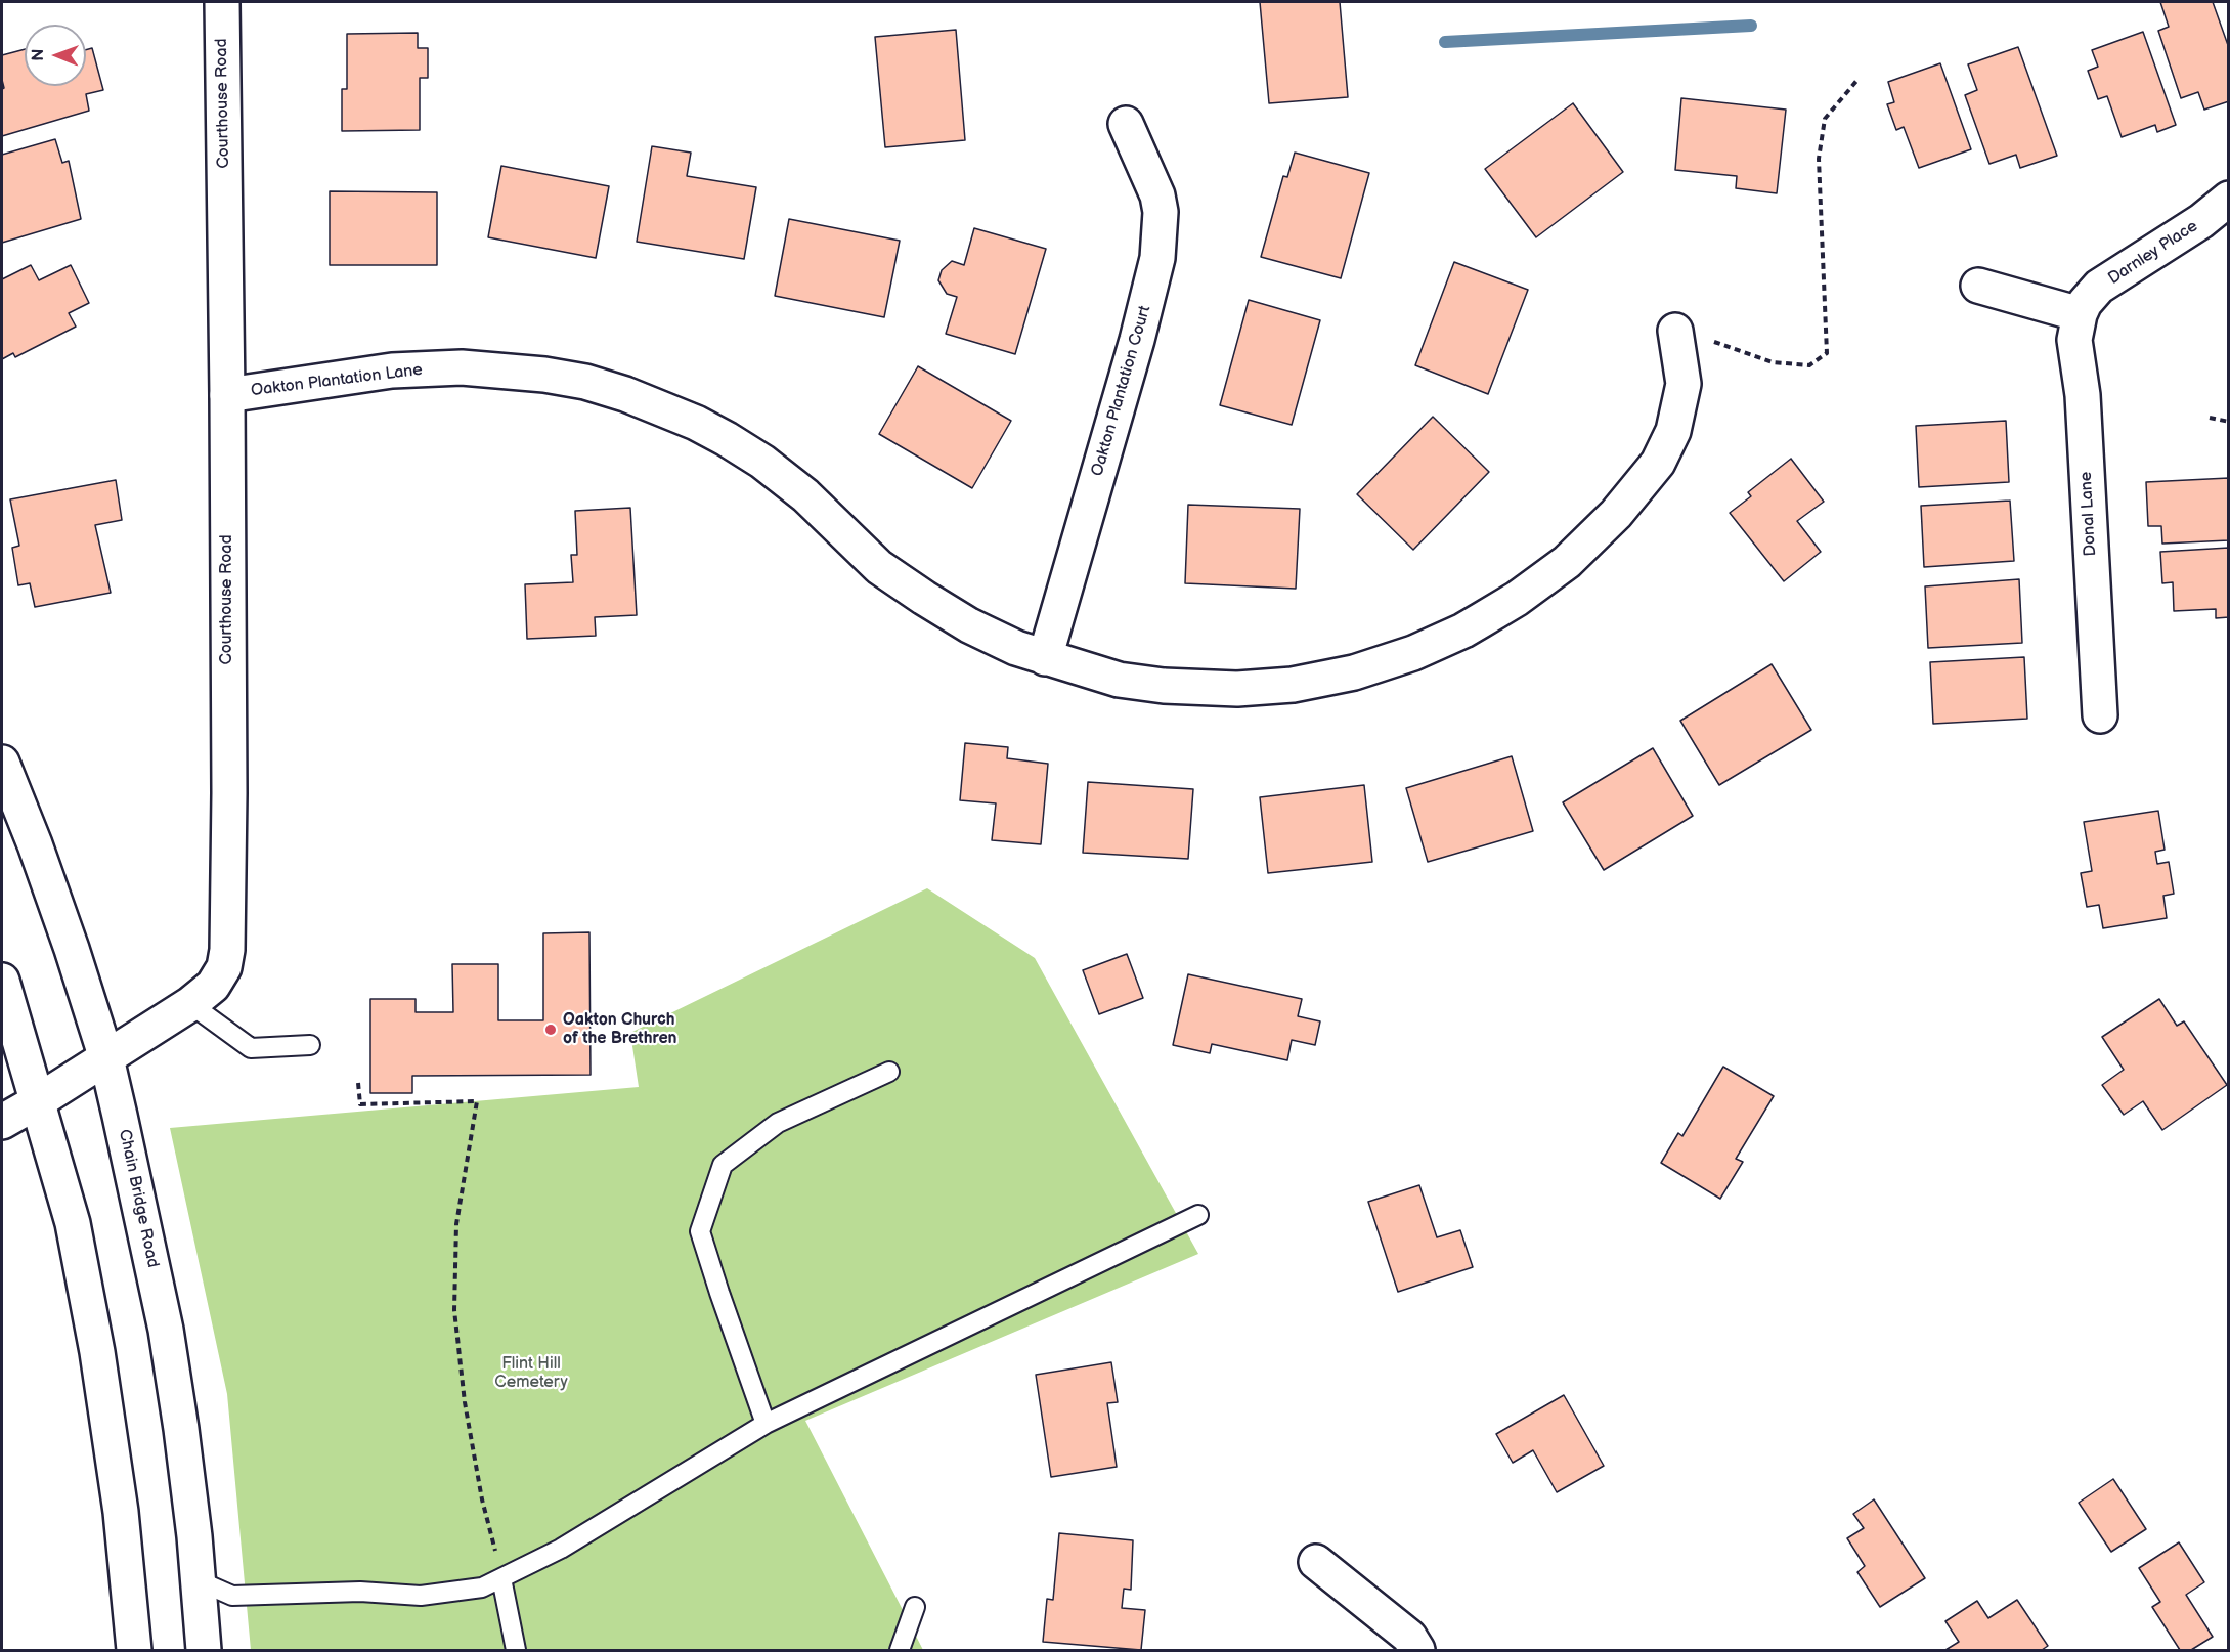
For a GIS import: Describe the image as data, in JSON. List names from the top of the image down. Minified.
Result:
{"streets":{"street":["Courthouse Road","Darnley Place","Oakton Plantation Lane","Oakton Plantation Court","Donal Lane","Chain Bridge Road"]},"crossings":[["Courthouse Road","Oakton Plantation Lane"],["Courthouse Road","Chain Bridge Road"],["Darnley Place","Donal Lane"],["Oakton Plantation Lane","Oakton Plantation Court"]],"parks":["Flint Hill Cemetery"],"places":["Oakton Church of the Brethren"],"north":"left"}
